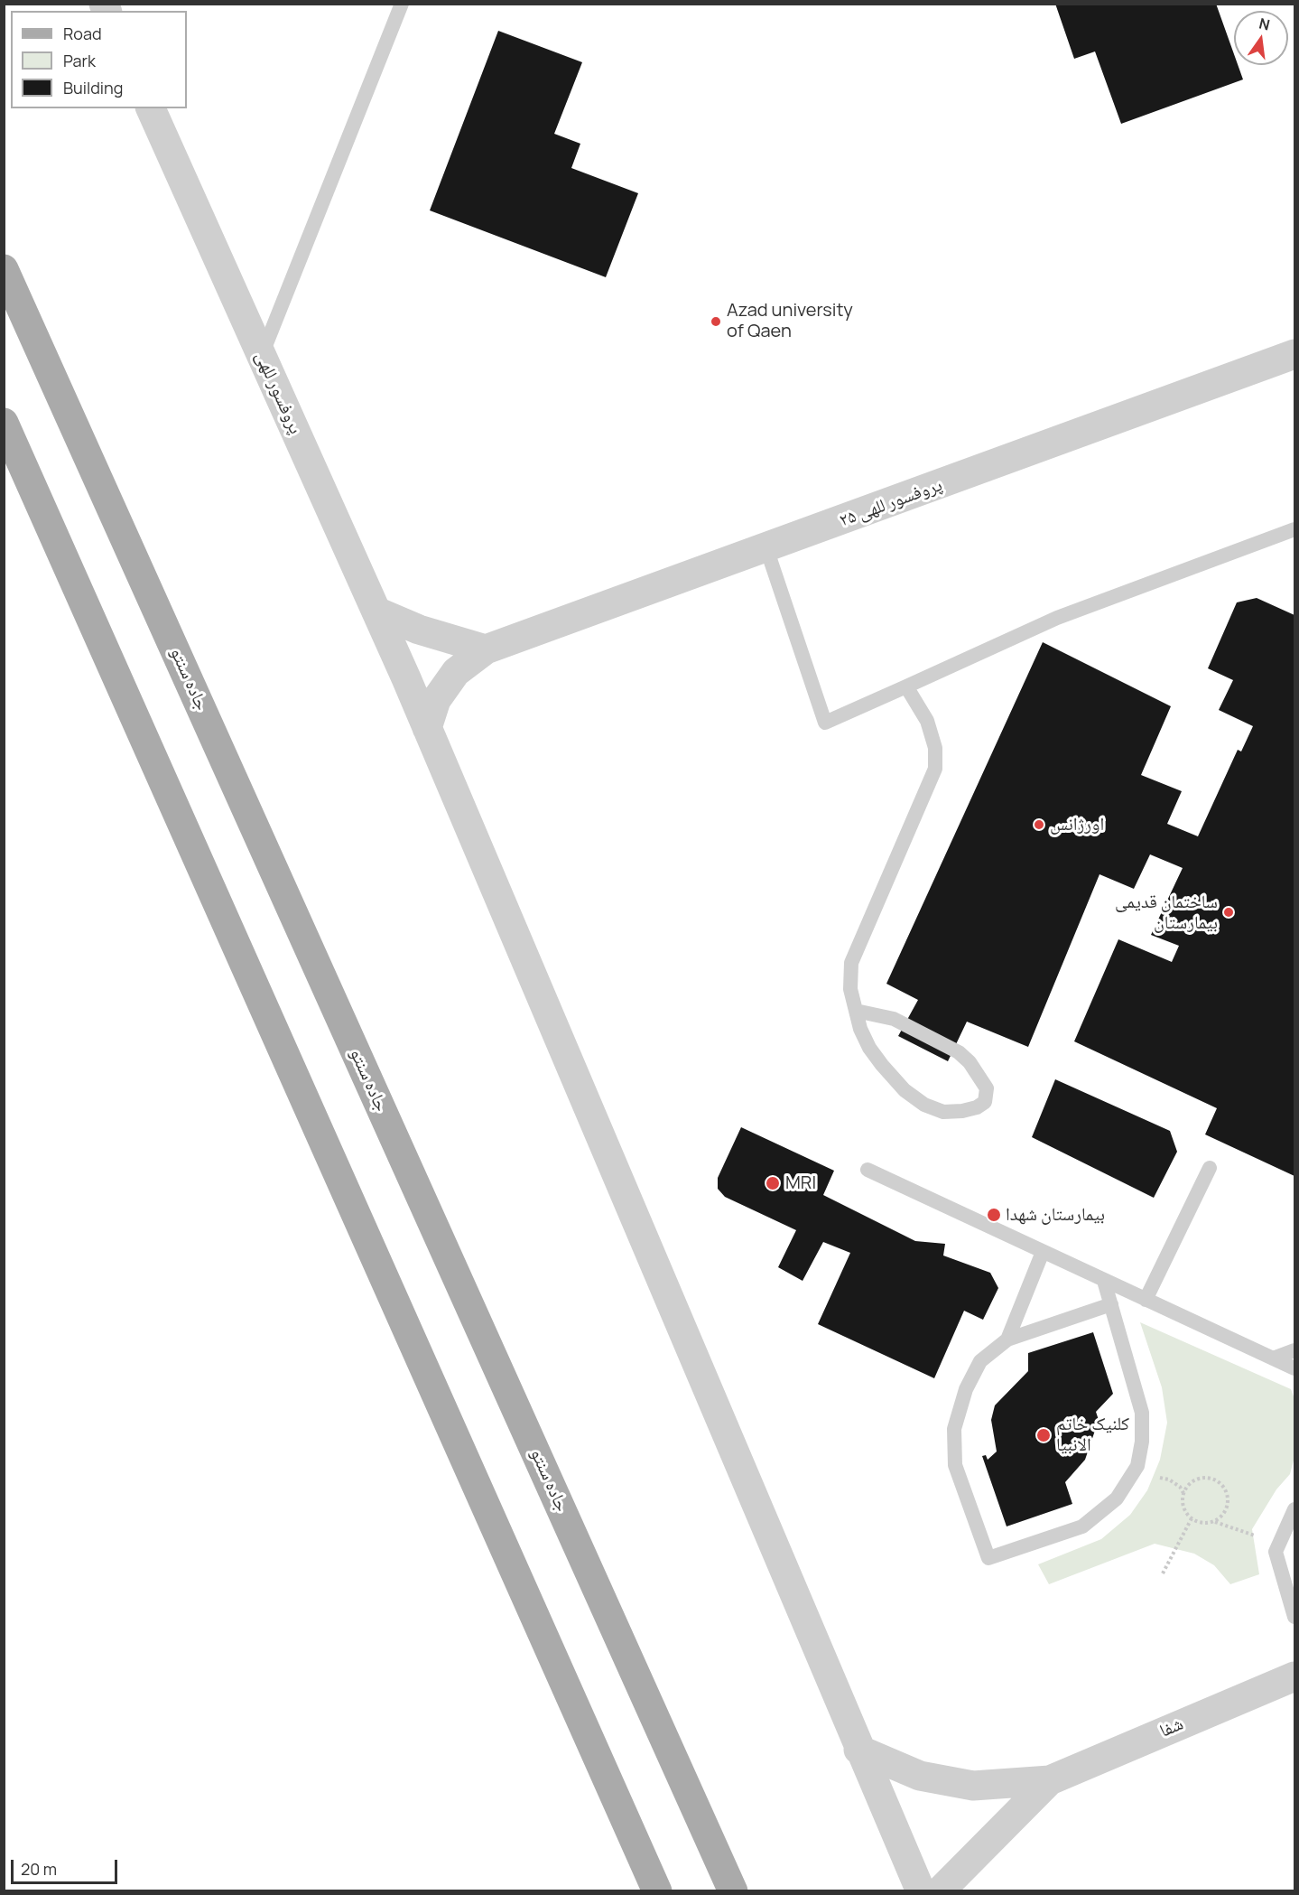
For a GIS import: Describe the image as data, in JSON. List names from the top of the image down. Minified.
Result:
{"streets":{"main road":["جاده سنتو"],"street":["پروفسور للهی","پروفسور للهی ۲۵","شفا"]},"crossings":[["پروفسور للهی","پروفسور للهی ۲۵"]],"places":["Azad university of Qaen","اورژانس","ساختمان قدیمی بیمارستان","MRI","بیمارستان شهدا","کلنیک خاتم الانبیا"],"legend":["Road","Park","Building"],"scale_bar":"20 m","north":"top"}
